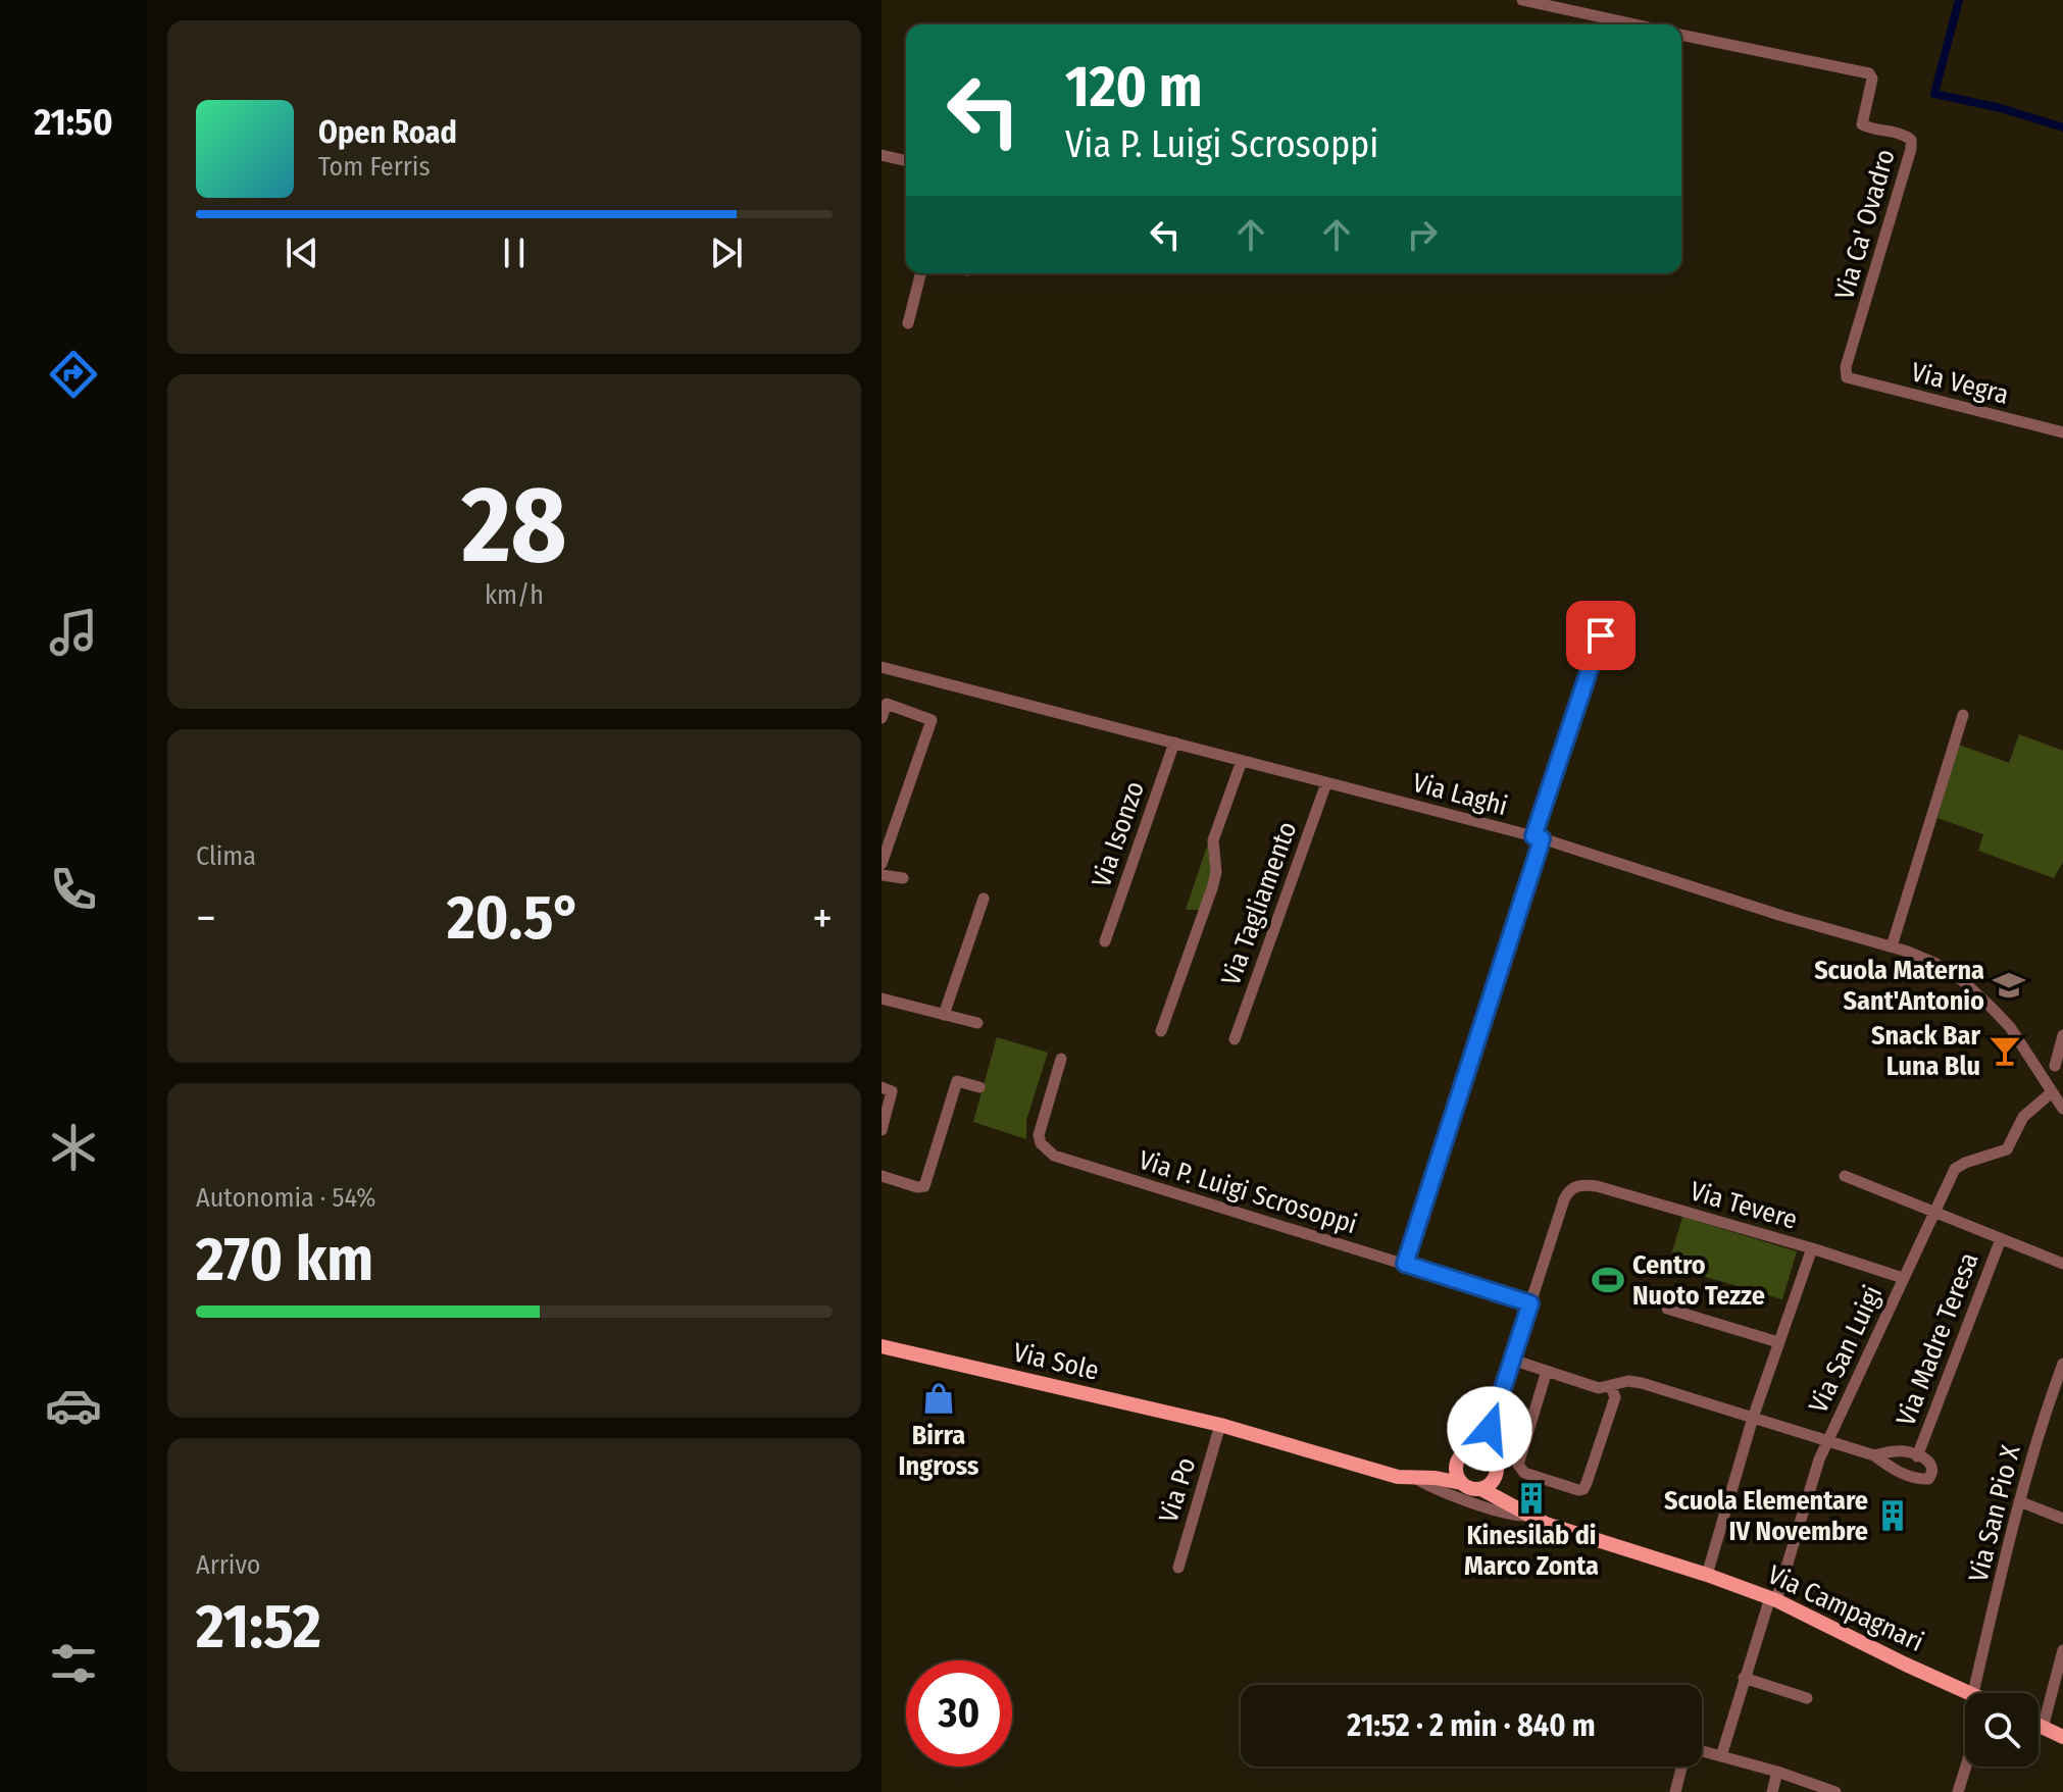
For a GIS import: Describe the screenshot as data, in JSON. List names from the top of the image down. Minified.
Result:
{"streets":{"main road":["Via Sole","Via Campagnari"],"street":["Via Ca' Ovadro","Via Vegra","Via Laghi","Via Isonzo","Via Tagliamento","Via P. Luigi Scrosoppi","Via Tevere","Via Madre Teresa","Via San Luigi","Via Po","Via San Pio X"]},"crossings":[["Via Ca' Ovadro","Via Vegra"],["Via Laghi","Via Isonzo"],["Via Laghi","Via Tagliamento"],["Via Laghi","Via San Luigi"],["Via P. Luigi Scrosoppi","Via Tevere"],["Via Tevere","Via San Luigi"],["Via Madre Teresa","Via San Luigi"],["Via San Luigi","Via Campagnari"],["Via Sole","Via Po"],["Via Sole","Via Campagnari"],["Via Po","Via Campagnari"],["Via San Pio X","Via Campagnari"]],"places":{"school or university":["Scuola Materna Sant'Antonio"],"bar":["Snack Bar Luna Blu"],"sports":["Centro Nuoto Tezze"],"shop":["Birra Ingross"],"building":["Kinesilab di Marco Zonta","Scuola Elementare IV Novembre"]},"page":{"tabs":"21:50","turn":["120 m","Via P. Luigi Scrosoppi"],"song":["Open Road","Tom Ferris"],"tile":[["28","km/h"],"Clima",["Autonomia · 54%","270 km"],["Arrivo","21:52"]],"heat":["−","20.5°","+"],"limit":"30","trip":"21:52 · 2 min · 840 m"}}
